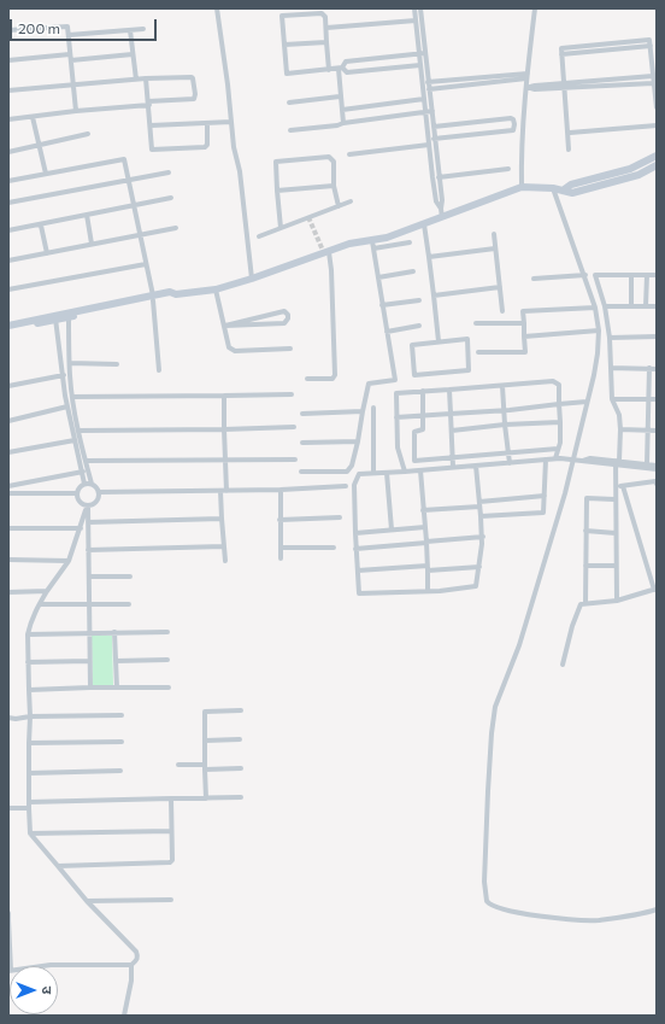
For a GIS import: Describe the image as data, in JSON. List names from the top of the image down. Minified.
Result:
{"scale_bar":"200 m","north":"right"}
